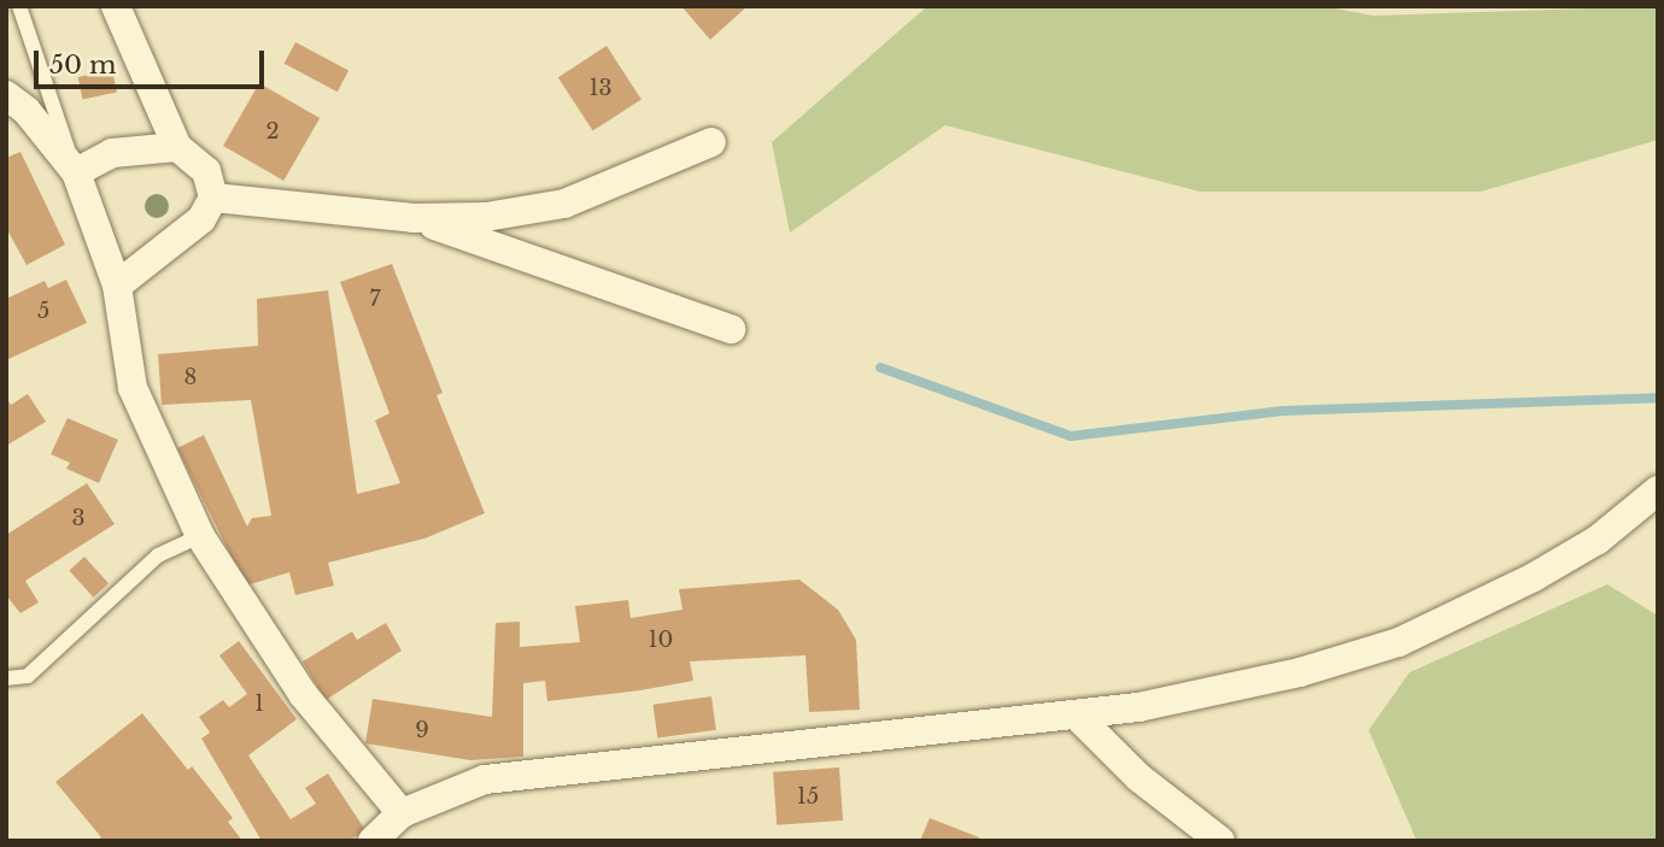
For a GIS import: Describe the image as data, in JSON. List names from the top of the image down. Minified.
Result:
{"house_numbers":["13","2","7","5","8","3","10","1","9","15"],"scale_bar":"50 m"}
